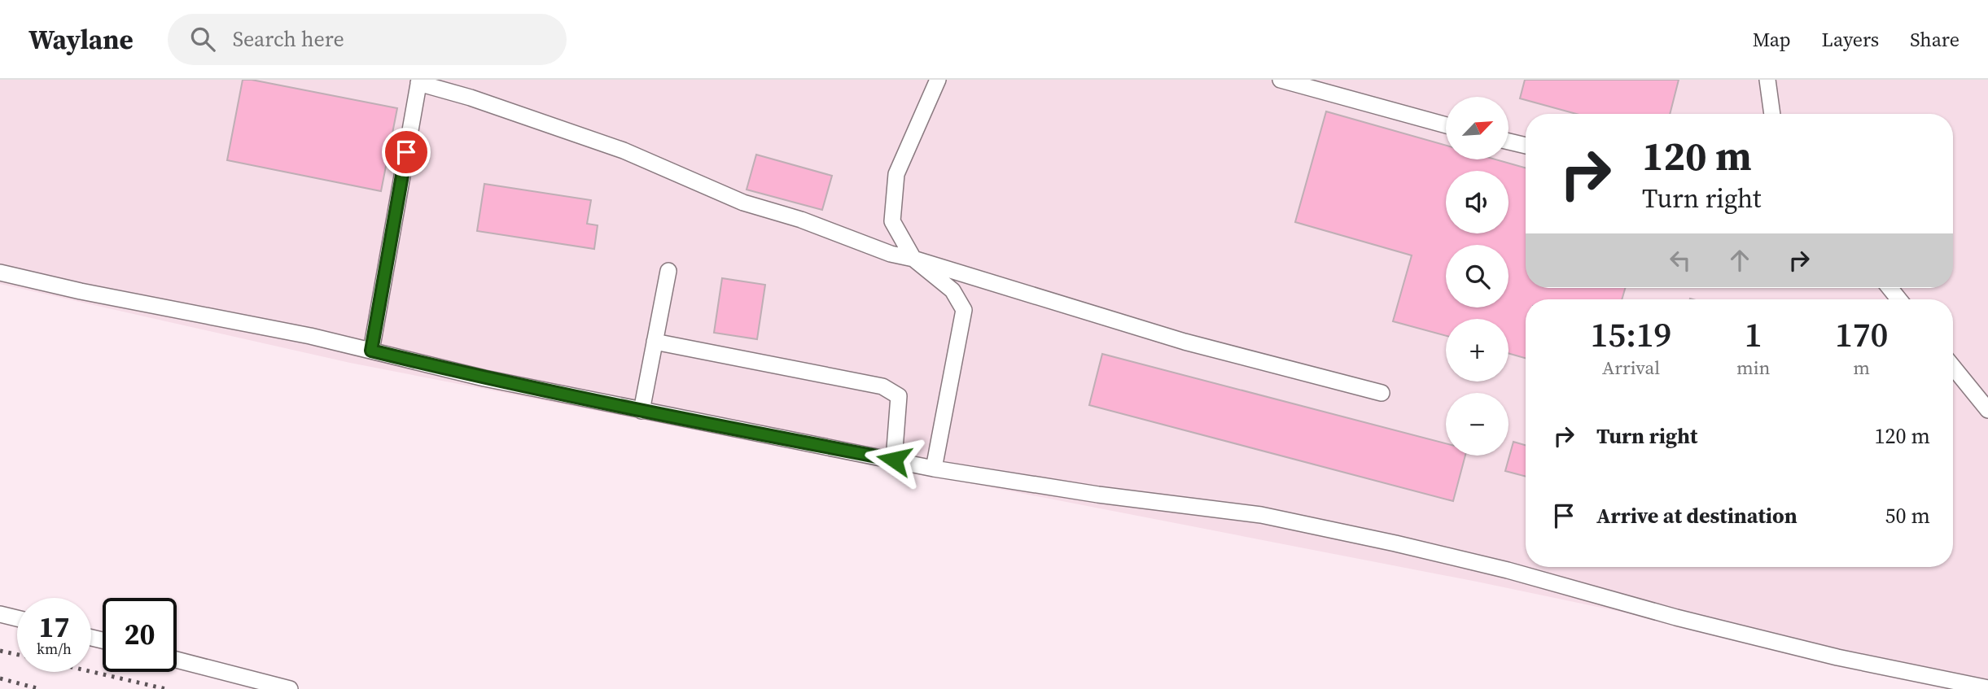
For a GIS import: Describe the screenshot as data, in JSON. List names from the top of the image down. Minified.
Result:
{"north":"top right","page":{"header":"Waylane","search":"Search here","nav":["Map","Layers","Share"],"map_buttons":["+","−"],"turn":["120 m","Turn right"],"eta":["15:19","Arrival","1","min","170","m"],"list":[{"name":"Turn right","value":"120 m"},{"name":"Arrive at destination","value":"50 m"}],"speed":"17 km/h","limit":"20"}}
